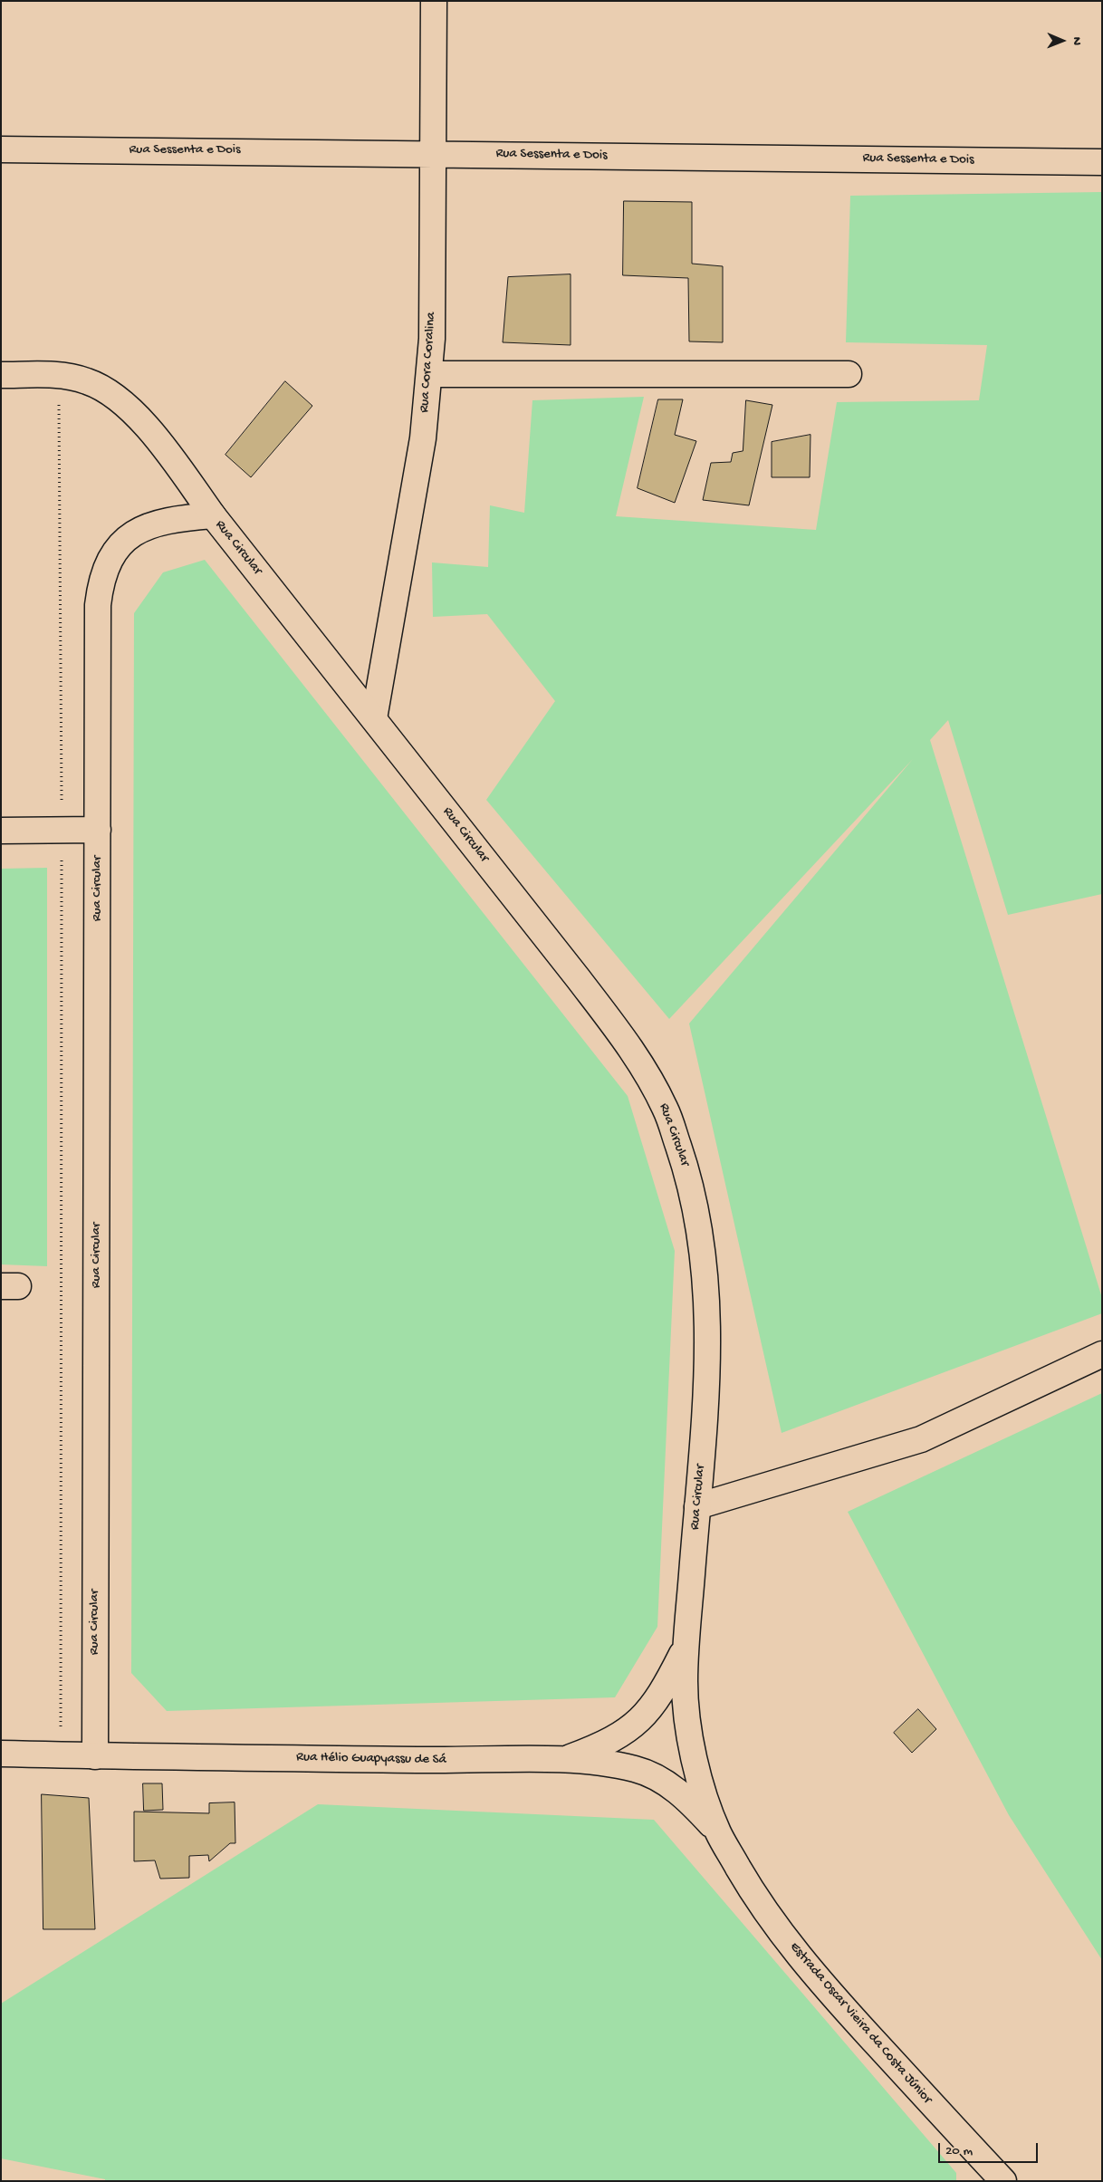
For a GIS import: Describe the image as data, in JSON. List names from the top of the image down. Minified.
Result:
{"streets":{"street":["Rua Sessenta e Dois","Rua Cora Coralina","Rua Circular","Rua Hélio Guapyassu de Sá","Estrada Oscar Vieira da Costa Júnior"]},"crossings":[["Rua Sessenta e Dois","Rua Cora Coralina"],["Rua Cora Coralina","Rua Circular"],["Rua Circular","Rua Hélio Guapyassu de Sá"],["Rua Circular","Estrada Oscar Vieira da Costa Júnior"],["Rua Hélio Guapyassu de Sá","Estrada Oscar Vieira da Costa Júnior"]],"scale_bar":"20 m","north":"right"}
